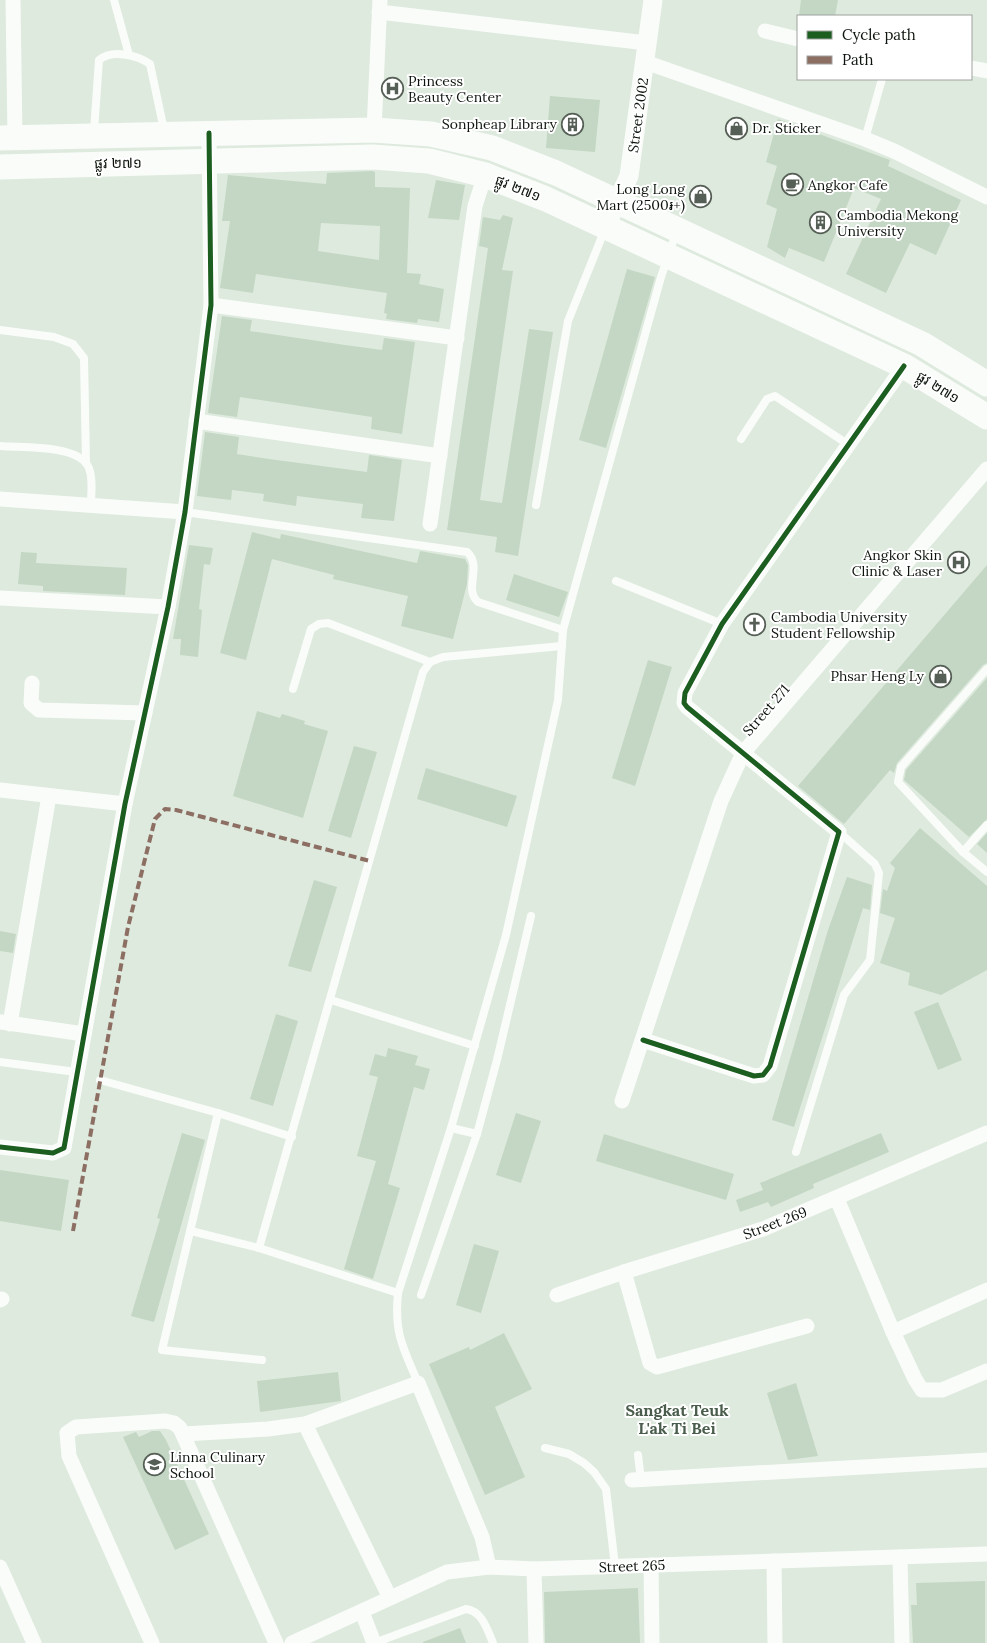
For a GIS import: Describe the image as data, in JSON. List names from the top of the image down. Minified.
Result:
{"streets":{"main road":["ផ្លូវ ២៧១"],"street":["Street 2002","Street 271","Street 269","Street 265"]},"crossings":[["Street 2002","ផ្លូវ ២៧១"]],"districts":["Sangkat Teuk L'ak Ti Bei"],"places":{"hospital":["Princess Beauty Center","Angkor Skin Clinic & Laser"],"building":["Sonpheap Library","Cambodia Mekong University"],"shop":["Dr. Sticker","Long Long Mart (2500៛+)","Phsar Heng Ly"],"cafe":["Angkor Cafe"],"church":["Cambodia University Student Fellowship"],"school or university":["Linna Culinary School"]},"legend":["Cycle path","Path"]}
